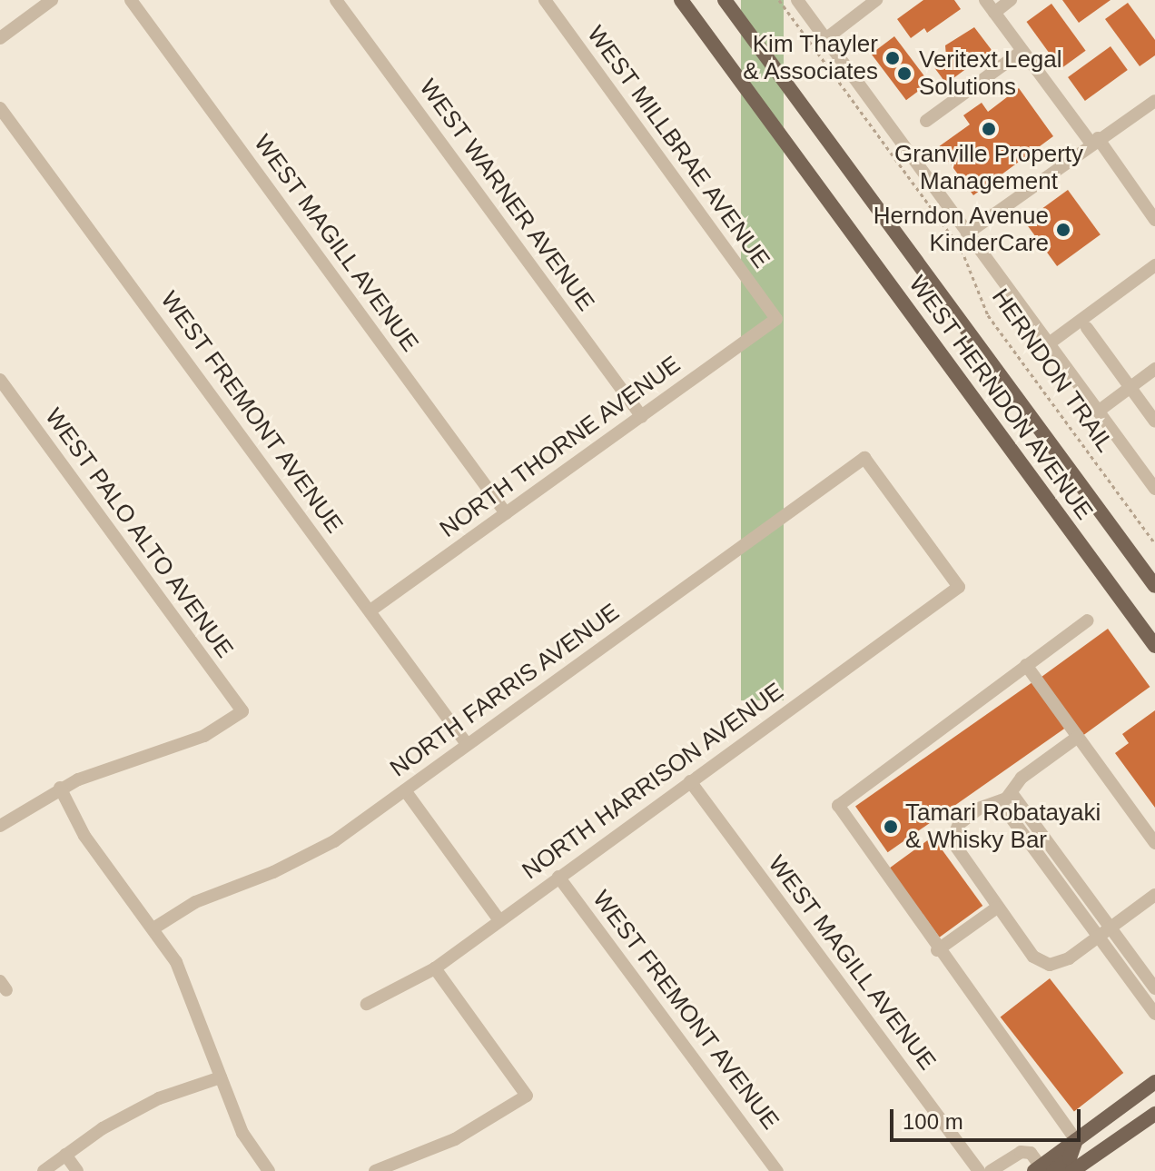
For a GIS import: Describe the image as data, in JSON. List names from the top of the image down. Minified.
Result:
{"streets":{"main road":["WEST HERNDON AVENUE"],"street":["WEST MILLBRAE AVENUE","WEST WARNER AVENUE","WEST MAGILL AVENUE","WEST FREMONT AVENUE","NORTH THORNE AVENUE","WEST PALO ALTO AVENUE","NORTH FARRIS AVENUE","NORTH HARRISON AVENUE"],"path":["HERNDON TRAIL"]},"crossings":[["WEST MILLBRAE AVENUE","NORTH THORNE AVENUE"],["WEST WARNER AVENUE","NORTH THORNE AVENUE"],["WEST MAGILL AVENUE","NORTH THORNE AVENUE"],["WEST MAGILL AVENUE","NORTH HARRISON AVENUE"],["WEST FREMONT AVENUE","NORTH THORNE AVENUE"],["WEST FREMONT AVENUE","NORTH FARRIS AVENUE"],["WEST FREMONT AVENUE","NORTH HARRISON AVENUE"],["NORTH FARRIS AVENUE","NORTH HARRISON AVENUE"]],"places":["Kim Thayler & Associates","Veritext Legal Solutions","Granville Property Management","Herndon Avenue KinderCare","Tamari Robatayaki & Whisky Bar"],"scale_bar":"100 m"}
